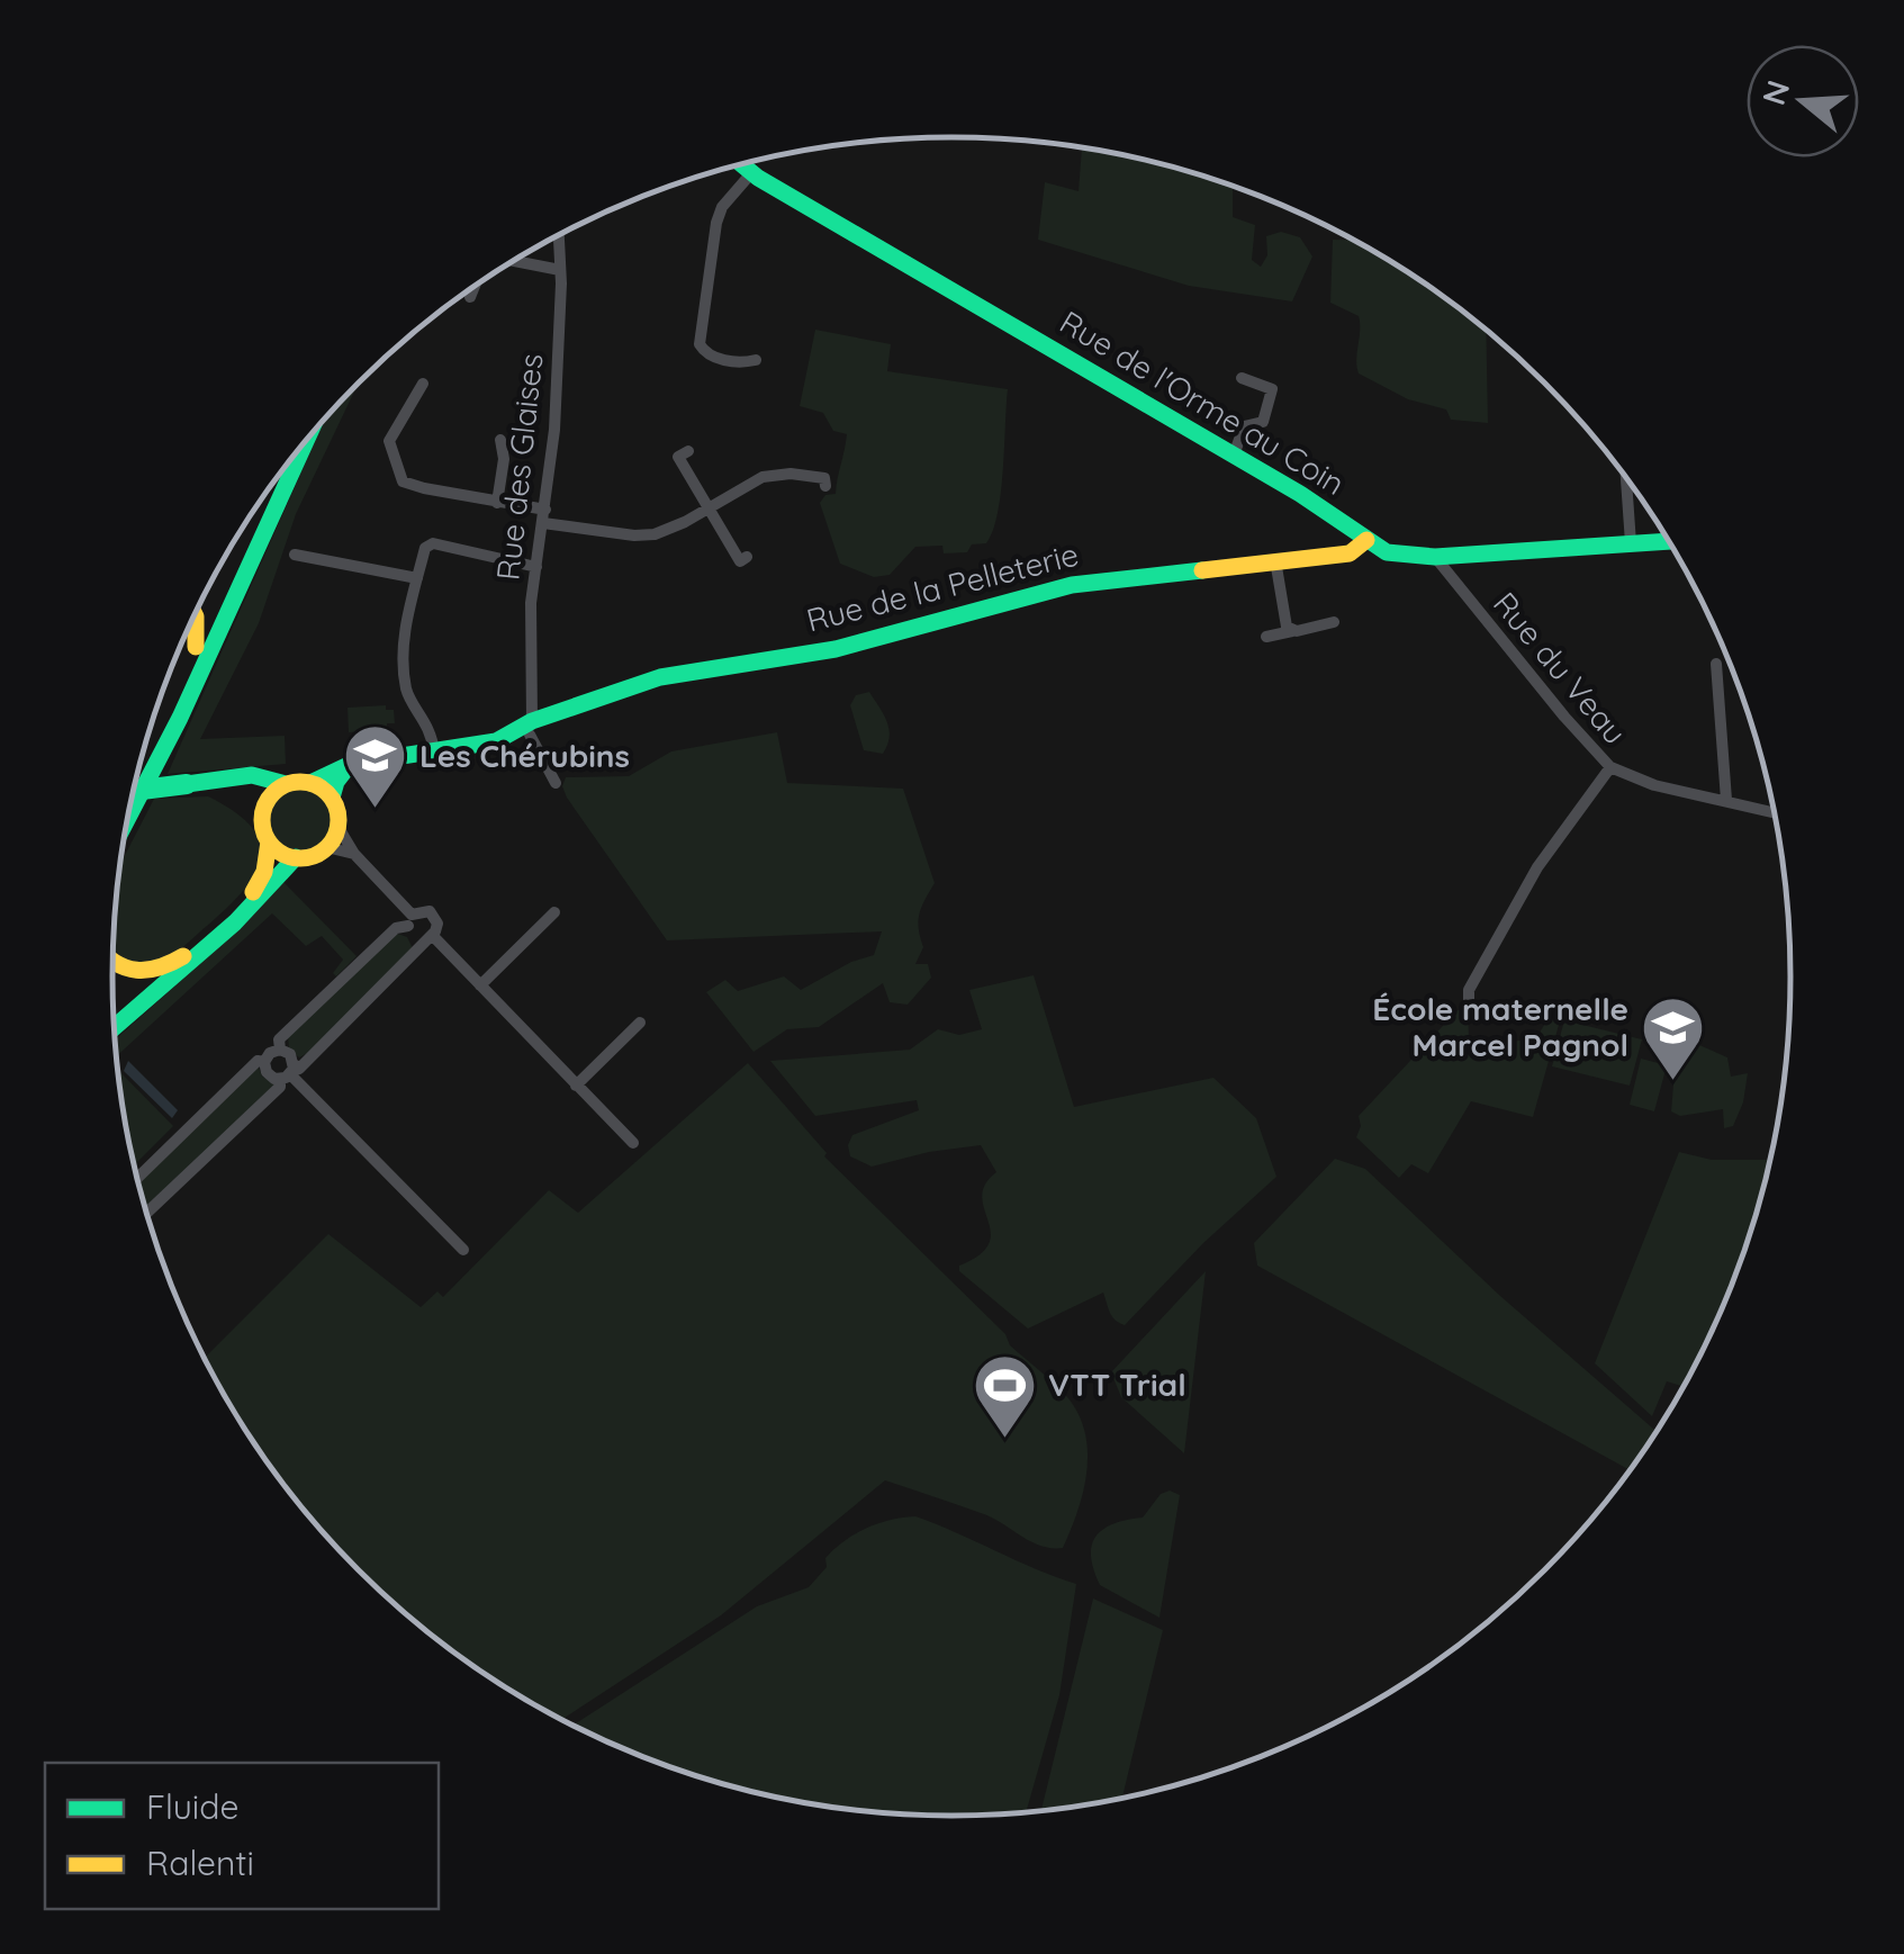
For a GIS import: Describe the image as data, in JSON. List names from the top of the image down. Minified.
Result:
{"streets":{"main road":["Rue de l'Orme au Coin","Rue de la Pelleterie"],"street":["Rue des Glaises","Rue du Veau"]},"crossings":[["Rue de l'Orme au Coin","Rue de la Pelleterie"],["Rue de l'Orme au Coin","Rue du Veau"],["Rue des Glaises","Rue de la Pelleterie"]],"places":{"school or university":["Les Chérubins","École maternelle Marcel Pagnol"],"sports":["VTT Trial"]},"legend":["Fluide","Ralenti"],"north":"left"}
